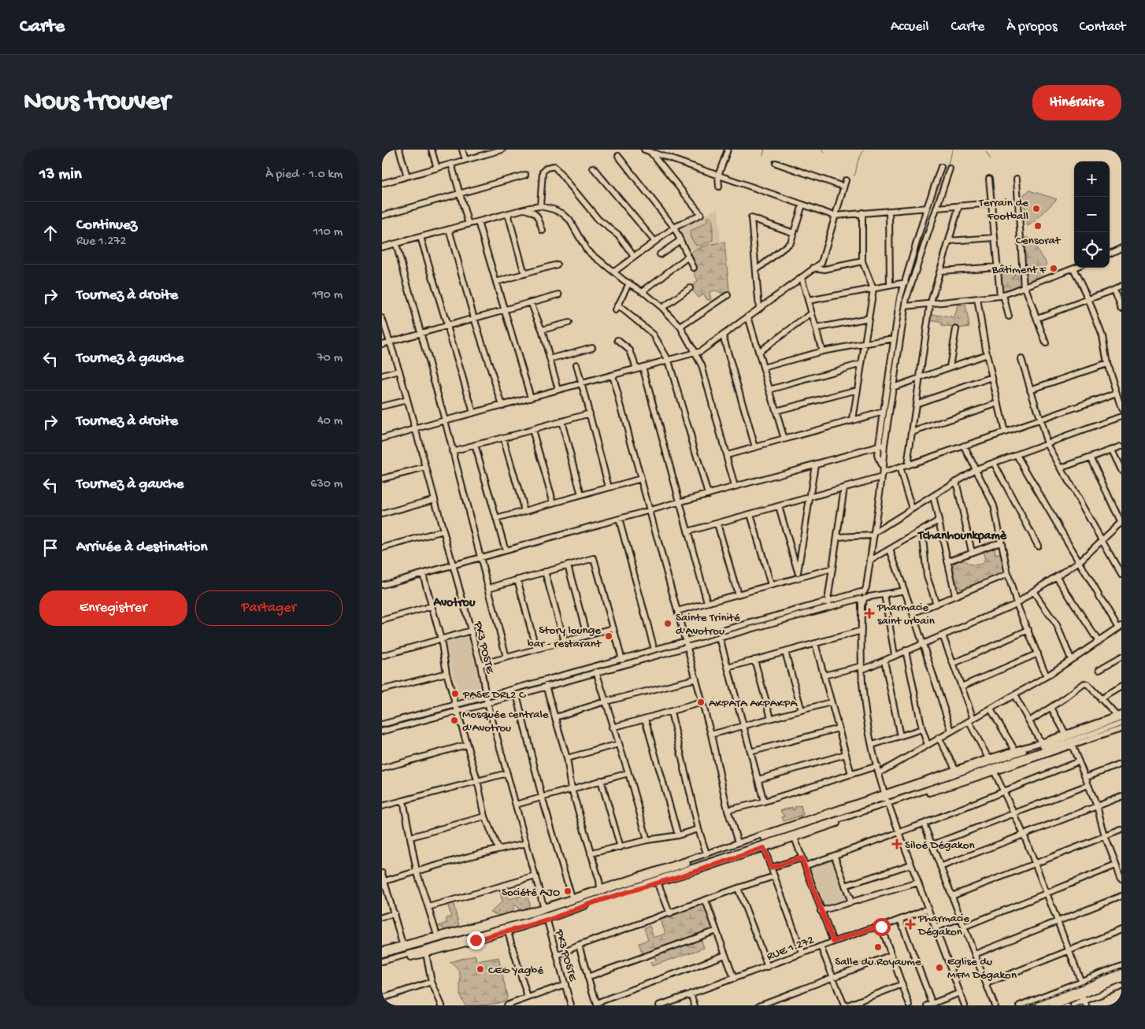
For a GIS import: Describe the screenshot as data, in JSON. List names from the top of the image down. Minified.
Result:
{"streets":{"street":["PK3 POSTE","RUE 1.272"]},"districts":["Tchanhounkpamè","Avotrou"],"places":{"other":["Terrain de Football","Censorat","Bâtiment F","Sainte Trinité d'Avotrou","Story lounge bar - restarant","PASE DRL2 C","AKPATA AKPAKPA","Mosquée centrale d'Avotrou","Société AJO","Salle du Royaume","Eglise du MFM Dégakon","CEG Yagbé"],"health":["Pharmacie saint urbain","Siloé Dégakon","Pharmacie Dégakon"]},"page":{"header":"Carte","nav":["Accueil","Carte","À propos","Contact"],"buttons":["Itinéraire",["Enregistrer","Partager"]],"title":"Nous trouver","heading":["13 min","À pied · 1.0 km"],"map_buttons":["+","−"],"list":[["Continuez","Rue 1.272","110 m"],["Tournez à droite","190 m"],["Tournez à gauche","70 m"],["Tournez à droite","40 m"],["Tournez à gauche","630 m"],"Arrivée à destination"]}}
